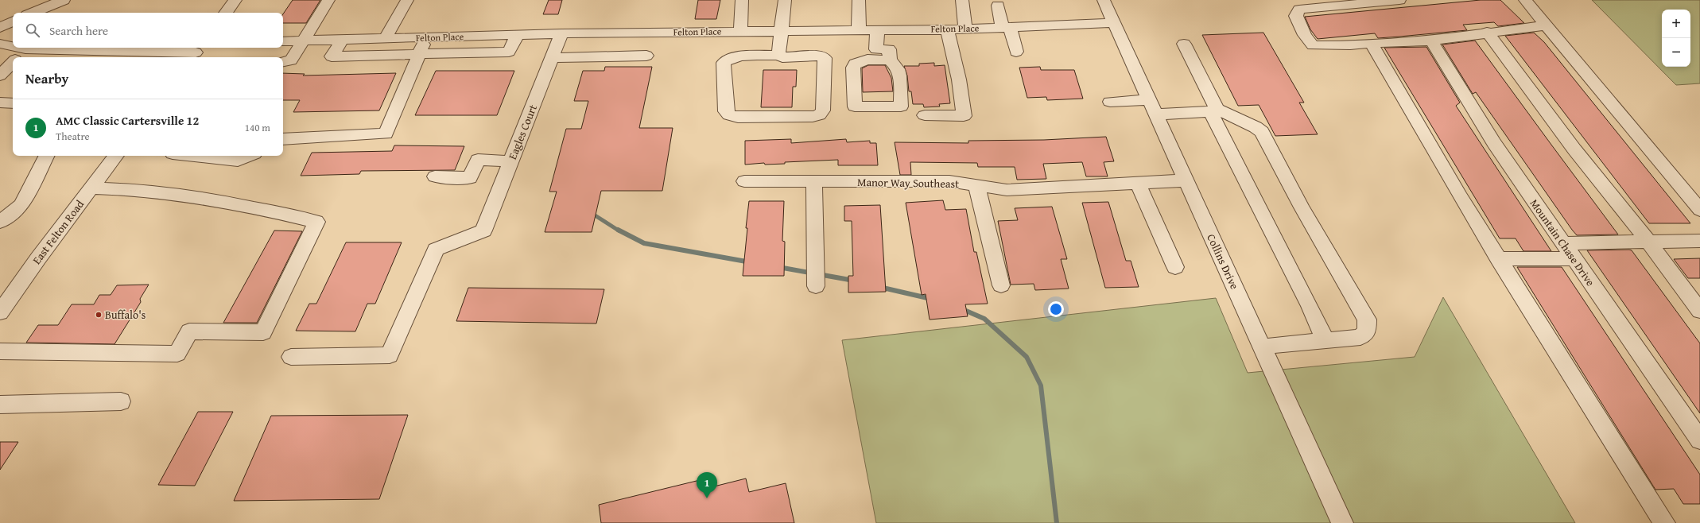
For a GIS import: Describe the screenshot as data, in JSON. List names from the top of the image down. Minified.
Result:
{"streets":{"street":["Felton Place","Eagles Court","Manor Way Southeast","East Felton Road","Mountain Chase Drive","Collins Drive"]},"crossings":[["Felton Place","Eagles Court"],["Felton Place","Collins Drive"],["Manor Way Southeast","Collins Drive"]],"places":["Buffalo's"],"page":{"map_buttons":["+","−"],"search":"Search here","heading":"Nearby","list":[{"mark":"1","name":"AMC Classic Cartersville 12","note":"Theatre","value":"140 m"}],"pins":"1"}}
